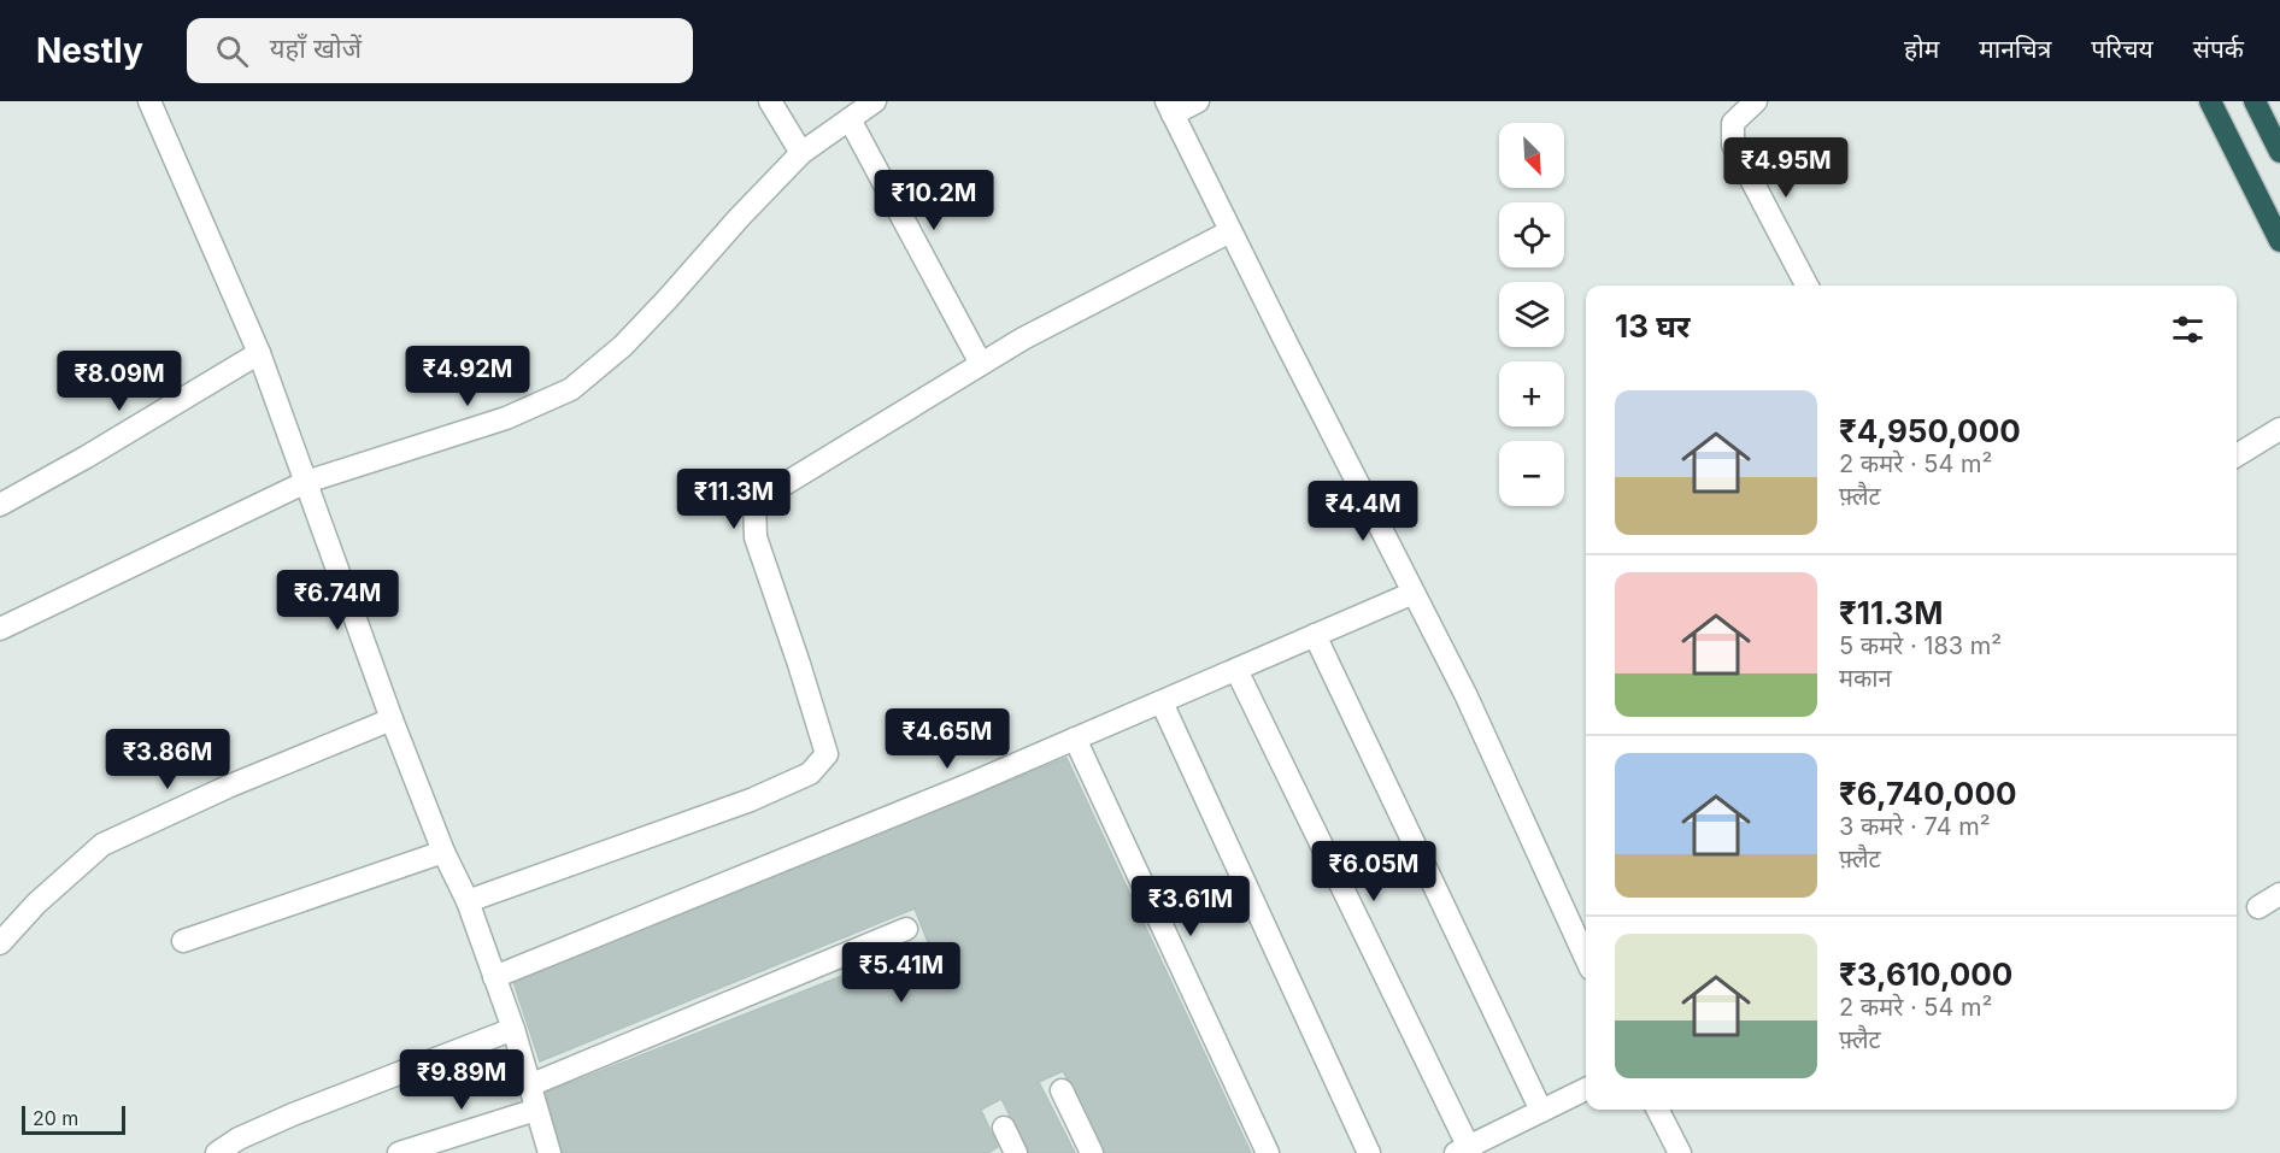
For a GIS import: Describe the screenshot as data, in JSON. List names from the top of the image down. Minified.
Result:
{"scale_bar":"20 m","north":"bottom right","page":{"header":"Nestly","search":"यहाँ खोजें","nav":["होम","मानचित्र","परिचय","संपर्क"],"map_buttons":["+","−"],"price":["₹4.95M","₹10.2M","₹4.92M","₹8.09M","₹11.3M","₹4.4M","₹6.74M","₹4.65M","₹3.86M","₹6.05M","₹3.61M","₹5.41M","₹9.89M"],"heading":"13 घर","list":[{"name":"₹4,950,000","note":"2 कमरे · 54 m² · फ़्लैट"},{"name":"₹11.3M","note":"5 कमरे · 183 m² · मकान"},{"name":"₹6,740,000","note":"3 कमरे · 74 m² · फ़्लैट"},{"name":"₹3,610,000","note":"2 कमरे · 54 m² · फ़्लैट"}],"scale":"20 m"}}
